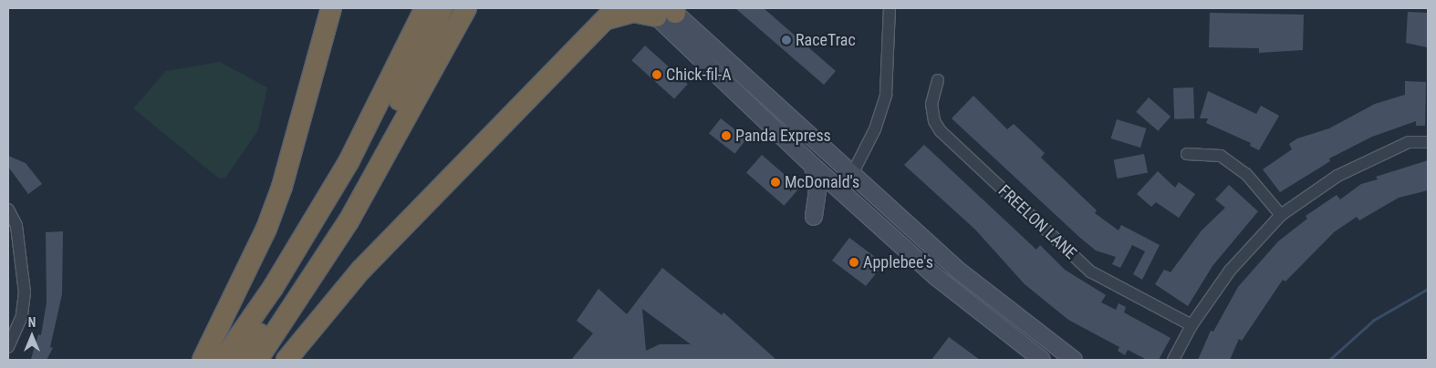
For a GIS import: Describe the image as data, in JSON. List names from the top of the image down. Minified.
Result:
{"streets":{"street":["FREELON LANE"]},"places":["RaceTrac","Chick-fil-A","Panda Express","McDonald's","Applebee's"],"north":"top"}
